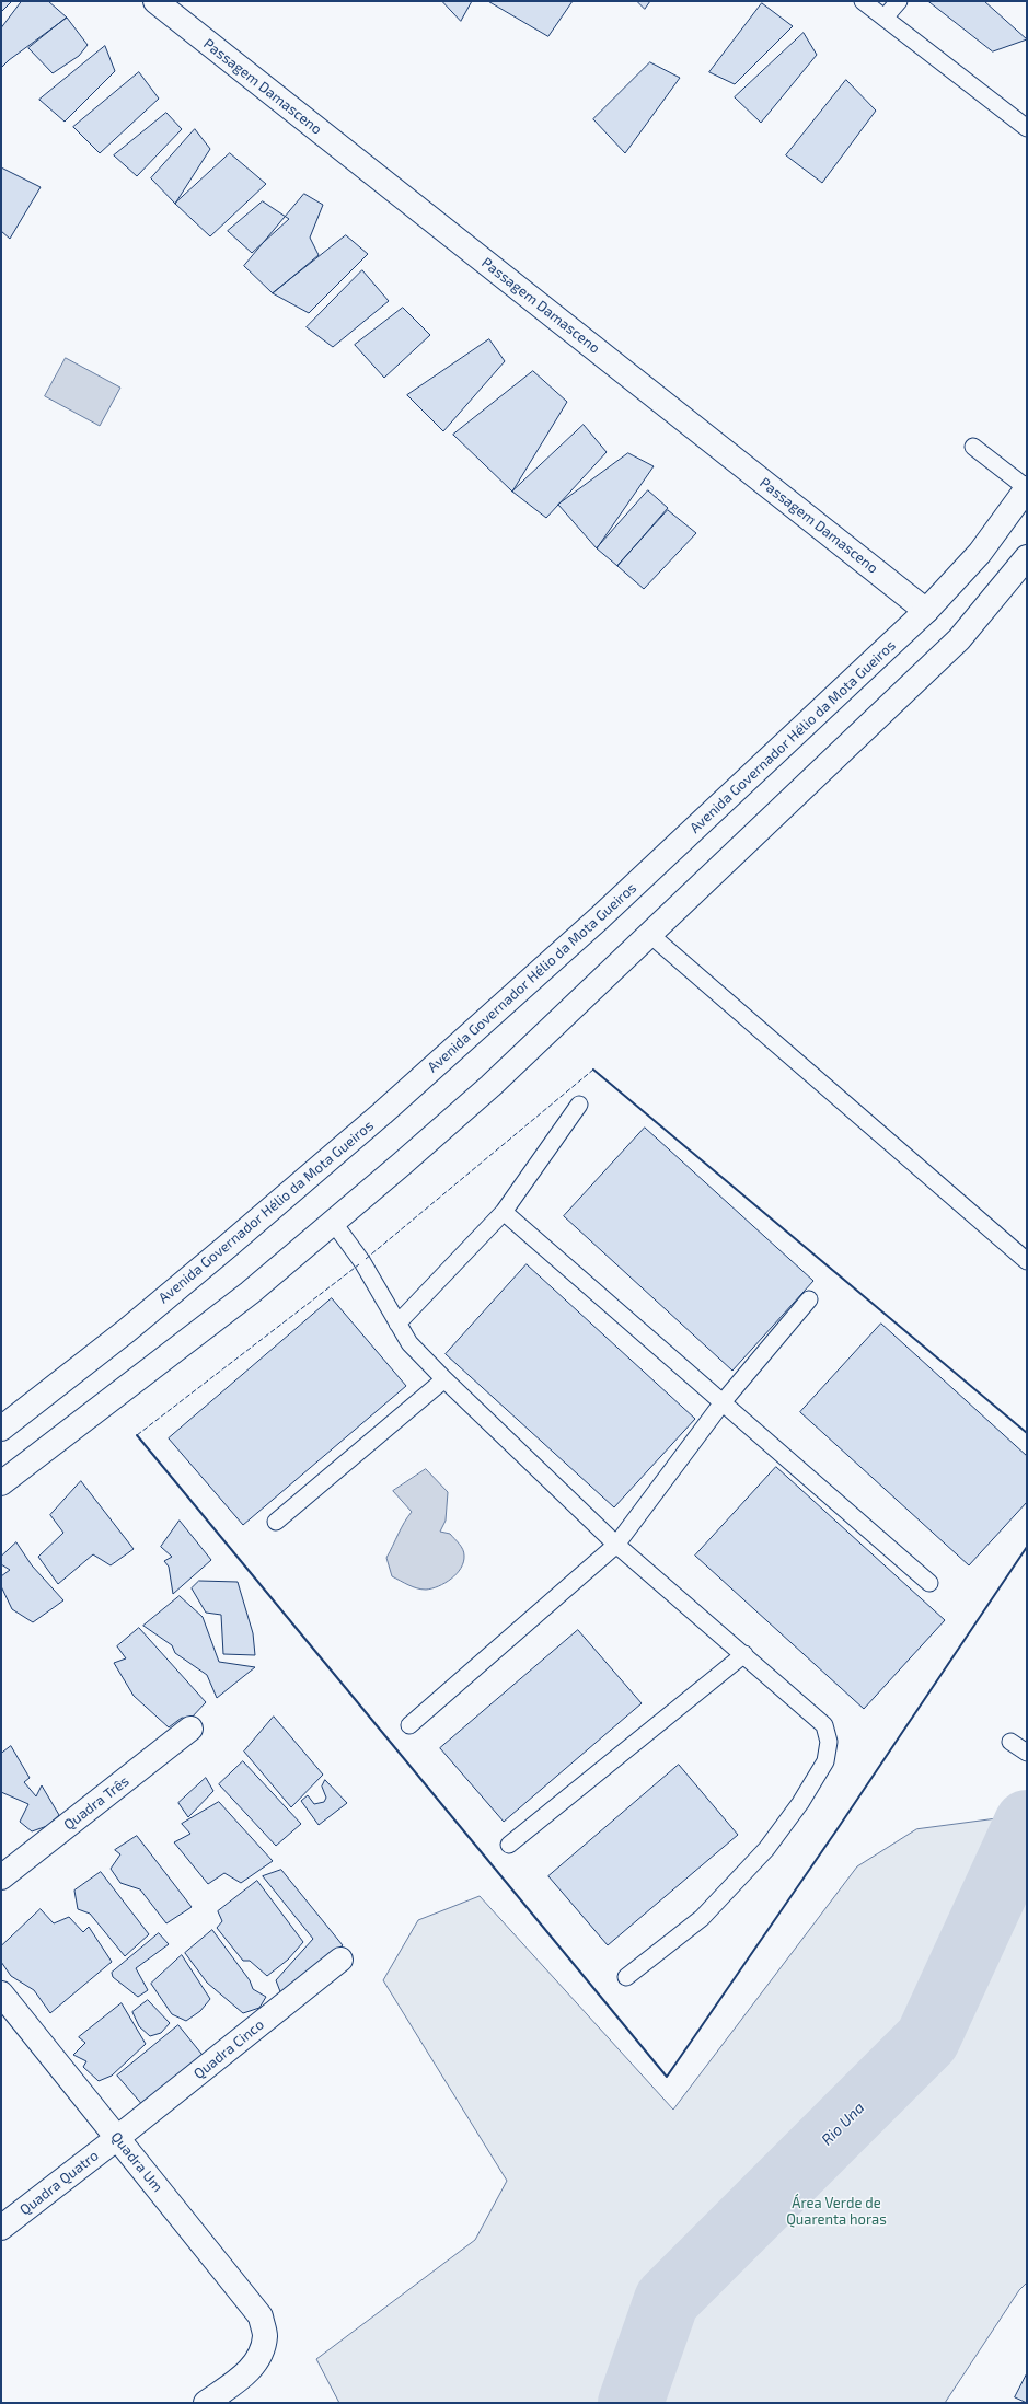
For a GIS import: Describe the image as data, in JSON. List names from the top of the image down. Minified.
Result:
{"streets":{"main road":["Passagem Damasceno","Avenida Governador Hélio da Mota Gueiros","Quadra Três","Quadra Cinco","Quadra Um","Quadra Quatro"]},"crossings":[["Passagem Damasceno","Avenida Governador Hélio da Mota Gueiros"],["Quadra Cinco","Quadra Um"],["Quadra Cinco","Quadra Quatro"],["Quadra Um","Quadra Quatro"]],"water":["Rio Una"],"parks":["Área Verde de Quarenta horas"]}
